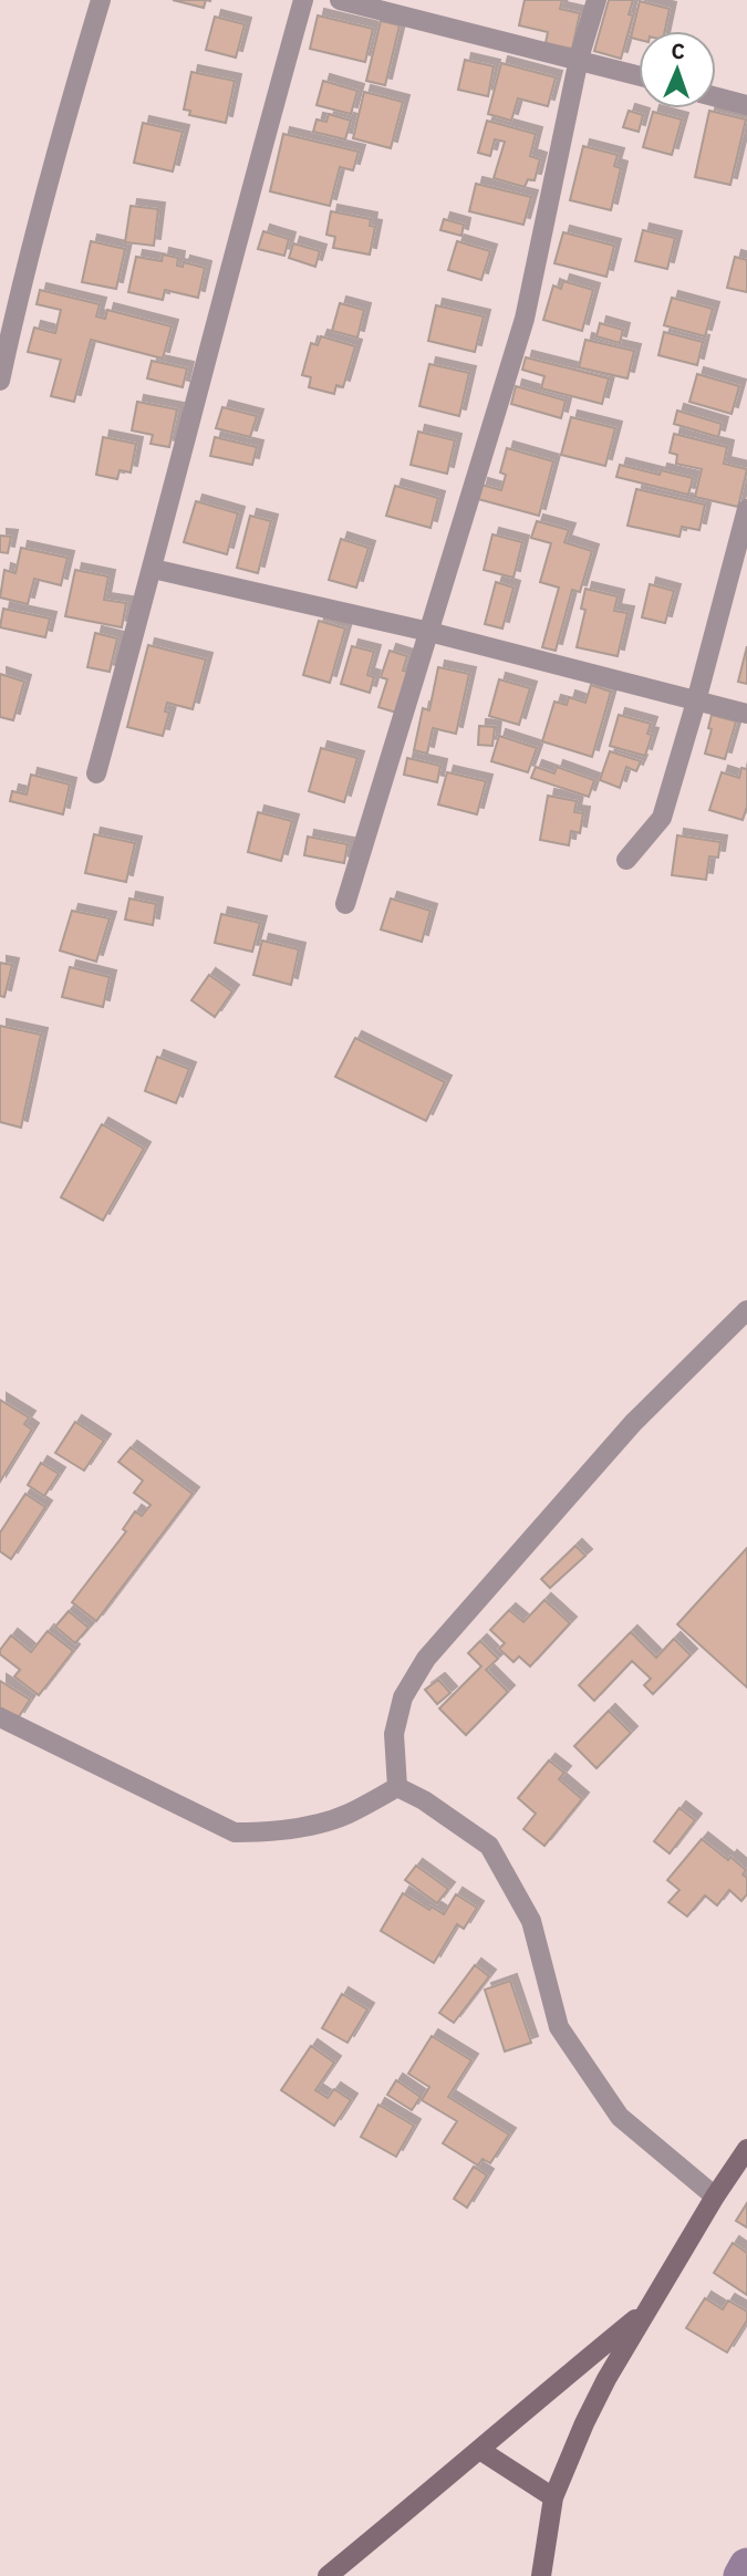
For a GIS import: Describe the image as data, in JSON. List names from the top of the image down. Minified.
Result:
{"north":"top"}
